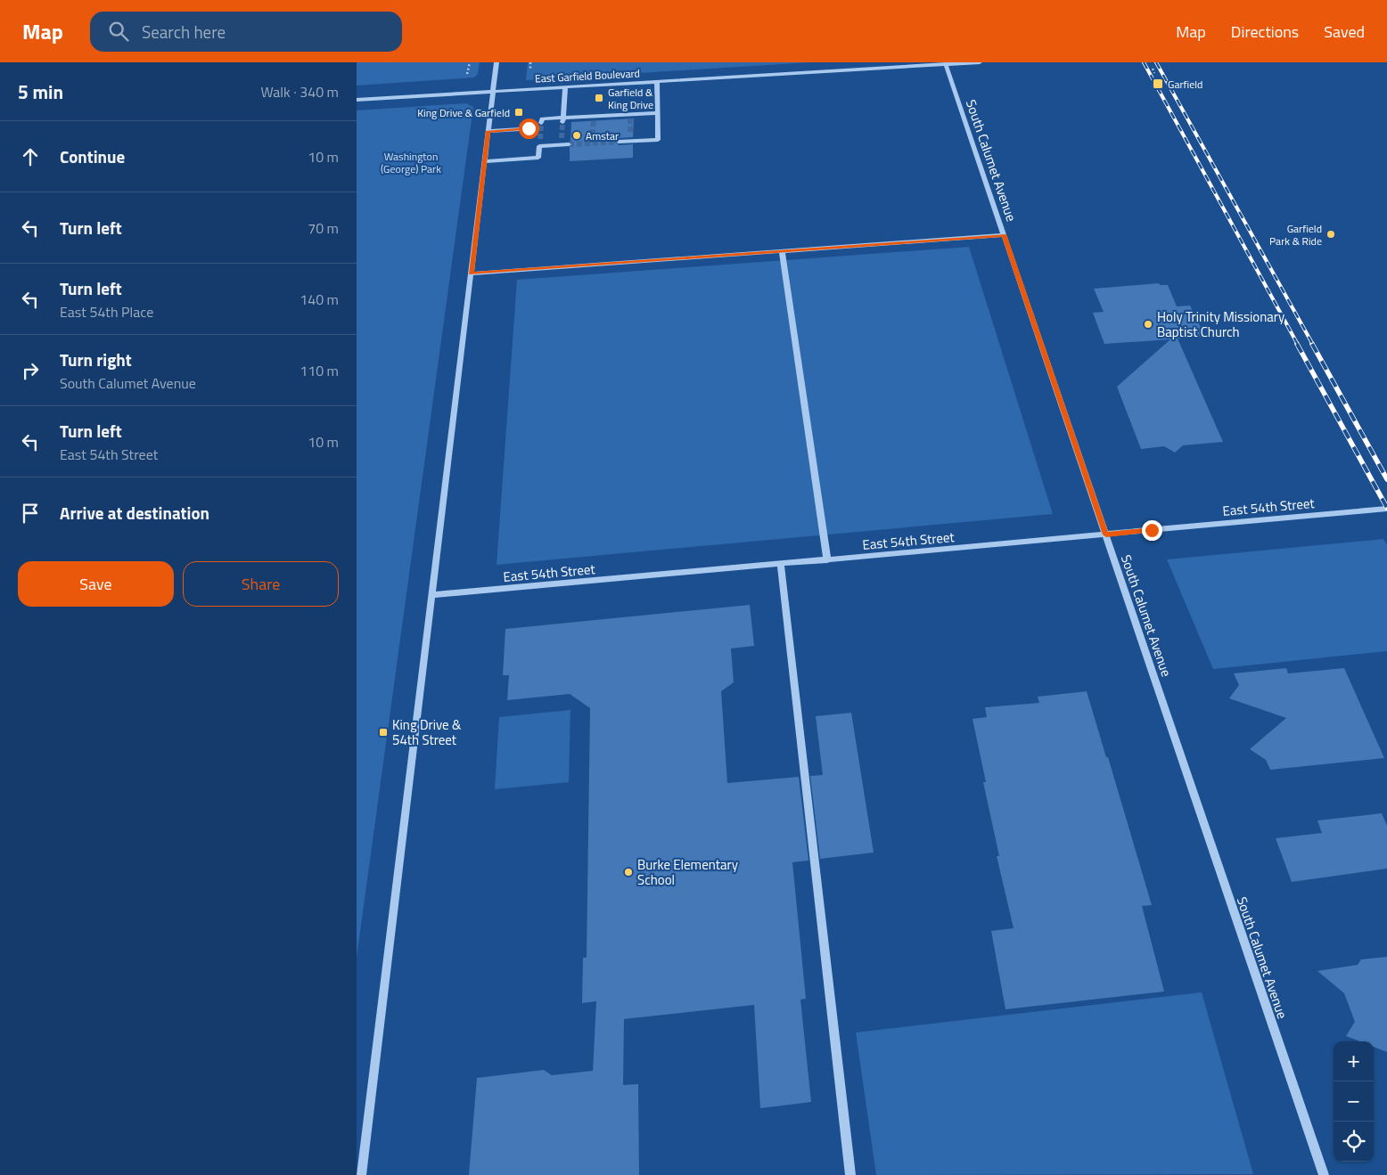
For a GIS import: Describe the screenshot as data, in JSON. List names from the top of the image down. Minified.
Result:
{"streets":{"street":["East Garfield Boulevard","South Calumet Avenue","East 54th Street"]},"crossings":[["East Garfield Boulevard","South Calumet Avenue"],["South Calumet Avenue","East 54th Street"]],"parks":["Washington (George) Park"],"places":{"transit":["Garfield","Garfield & King Drive","King Drive & Garfield","King Drive & 54th Street"],"other":["Amstar","Garfield Park & Ride","Holy Trinity Missionary Baptist Church","Burke Elementary School"]},"page":{"header":"Map","search":"Search here","nav":["Map","Directions","Saved"],"heading":["5 min","Walk · 340 m"],"list":[["Continue","10 m"],["Turn left","70 m"],["Turn left","East 54th Place","140 m"],["Turn right","South Calumet Avenue","110 m"],["Turn left","East 54th Street","10 m"],"Arrive at destination"],"buttons":["Save","Share"],"map_buttons":["+","−"]}}
